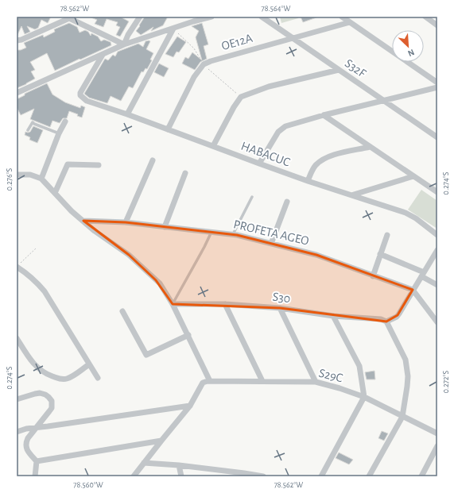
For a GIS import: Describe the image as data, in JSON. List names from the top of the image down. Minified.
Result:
{"streets":{"street":["OE12A","S32F","HABACUC","PROFETA AGEO","S30","S29C"]},"crossings":[["OE12A","S32F"],["OE12A","HABACUC"]],"north":"bottom right","coordinates":["78.562°W","78.564°W","0.276°S","0.274°S","0.272°S","78.560°W"]}
